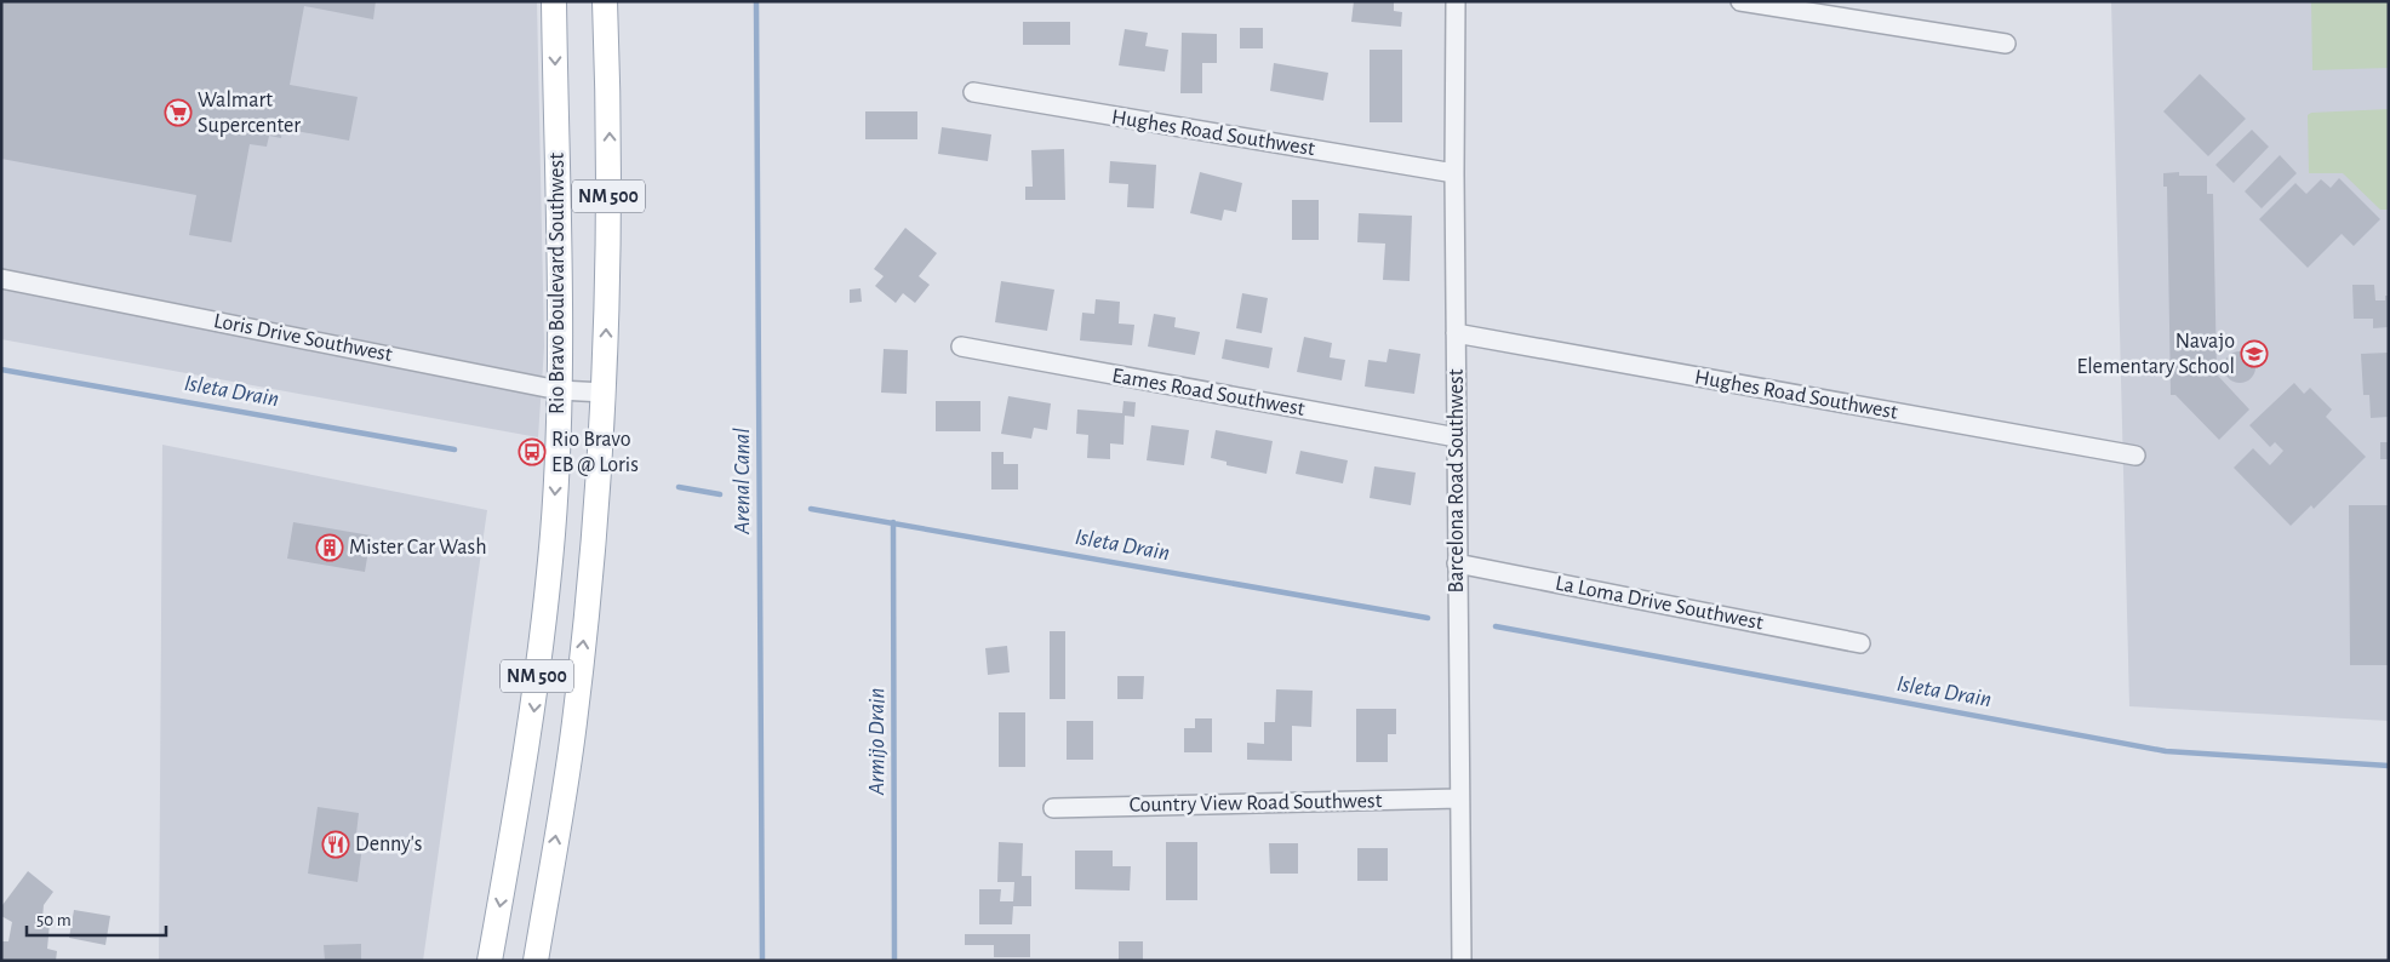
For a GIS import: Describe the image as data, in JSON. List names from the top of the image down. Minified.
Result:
{"streets":{"main road":["NM 500","Rio Bravo Boulevard Southwest"],"street":["Hughes Road Southwest","Loris Drive Southwest","Eames Road Southwest","Barcelona Road Southwest","La Loma Drive Southwest","Country View Road Southwest"]},"crossings":[["Hughes Road Southwest","Barcelona Road Southwest"],["NM 500","Loris Drive Southwest"],["Rio Bravo Boulevard Southwest","Loris Drive Southwest"],["Eames Road Southwest","Barcelona Road Southwest"],["Barcelona Road Southwest","La Loma Drive Southwest"],["Barcelona Road Southwest","Country View Road Southwest"]],"water":["Isleta Drain","Arenal Canal","Armijo Drain"],"places":{"supermarket":["Walmart Supercenter"],"school or university":["Navajo Elementary School"],"bus stop":["Rio Bravo EB @ Loris"],"building":["Mister Car Wash"],"restaurant":["Denny's"]},"scale_bar":"50 m"}
